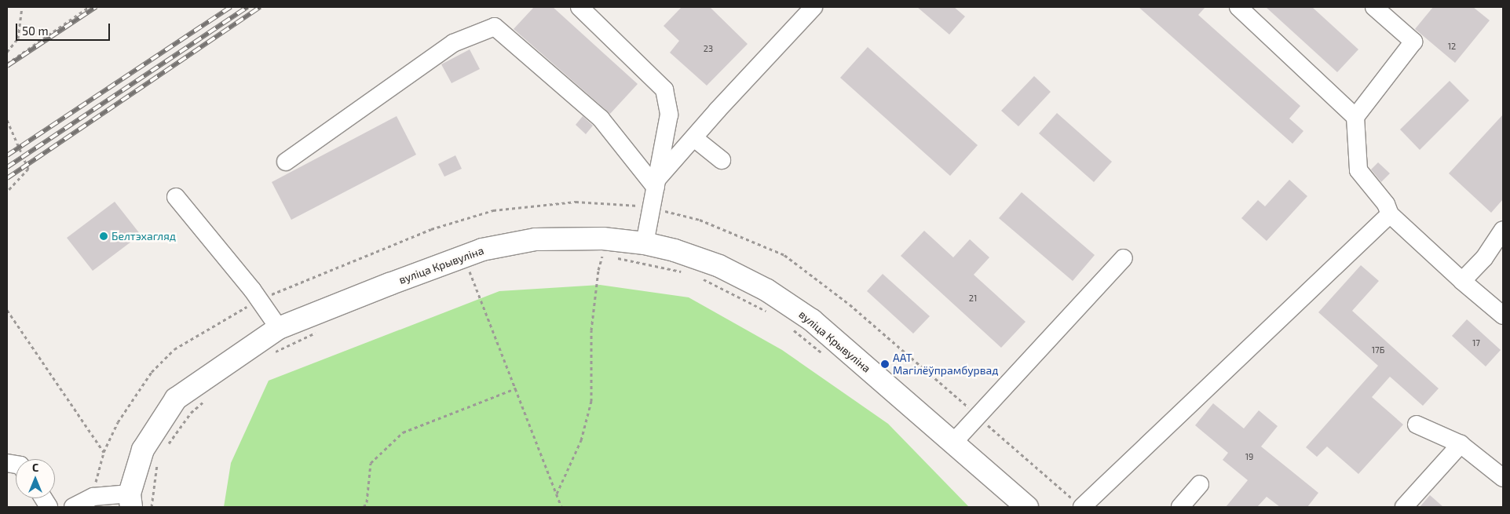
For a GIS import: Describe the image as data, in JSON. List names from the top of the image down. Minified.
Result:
{"streets":{"main road":["вуліца Крывуліна"]},"places":["Белтэхагляд","ААТ Магілёўпрамбурвад"],"house_numbers":["12","23","21","17","17Б","19"],"scale_bar":"50 m","north":"top"}
